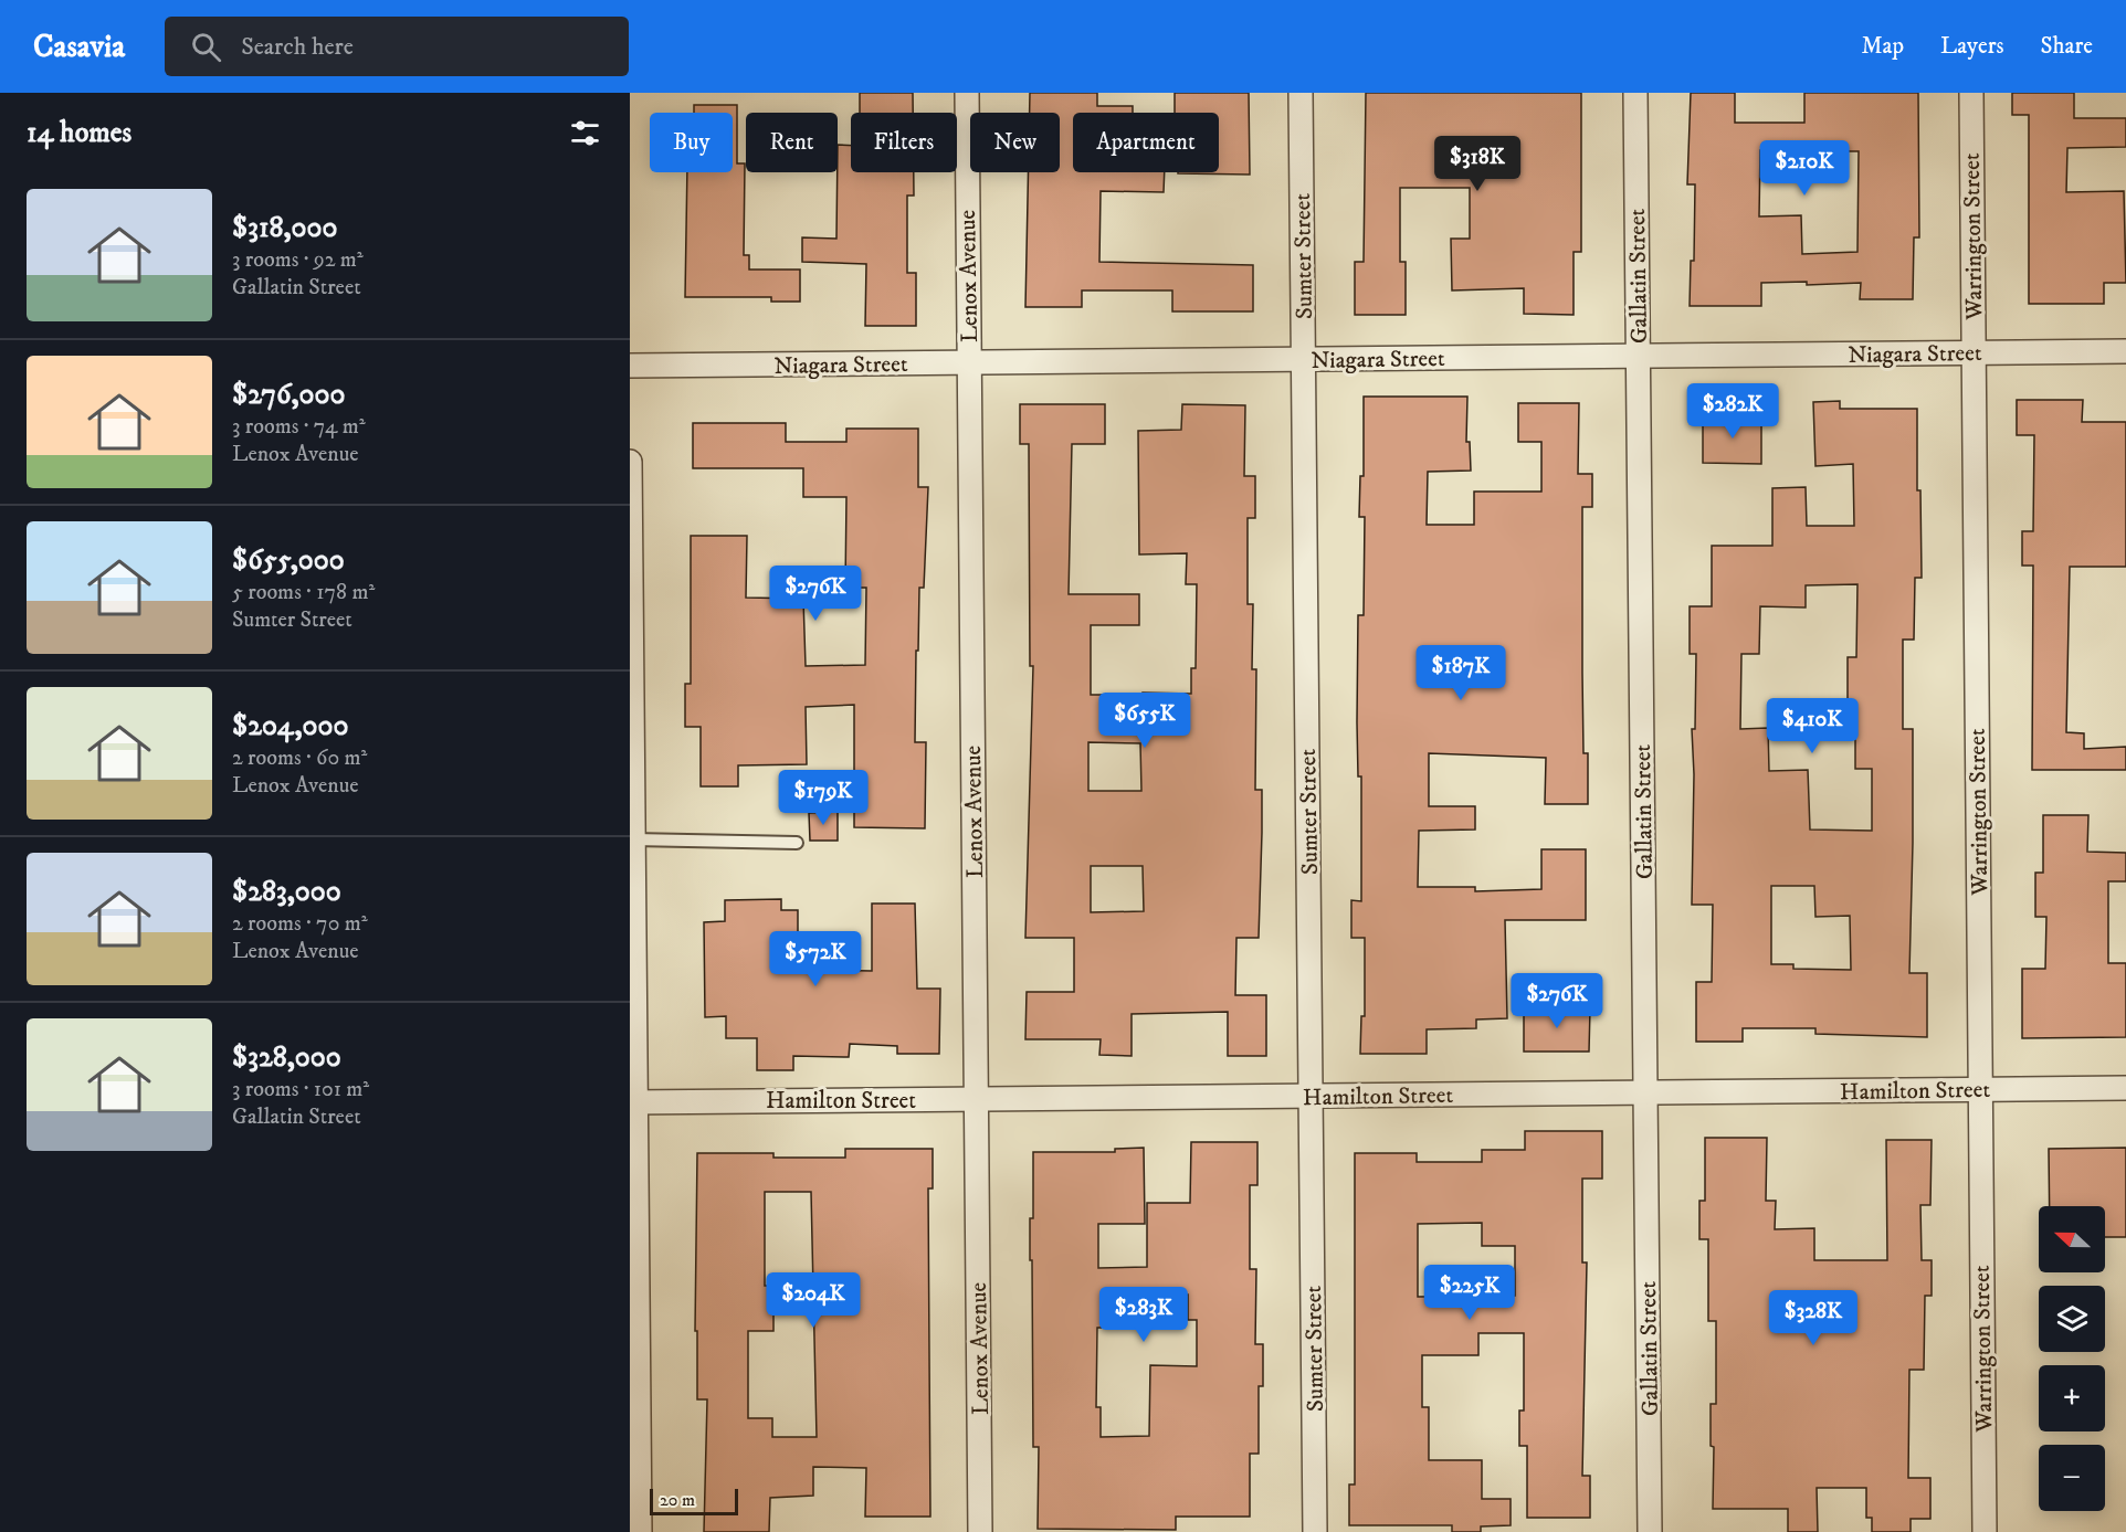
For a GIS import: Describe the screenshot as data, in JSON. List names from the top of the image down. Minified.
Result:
{"streets":{"street":["Warrington Street","Sumter Street","Lenox Avenue","Gallatin Street","Niagara Street","Hamilton Street"]},"crossings":[["Warrington Street","Niagara Street"],["Warrington Street","Hamilton Street"],["Sumter Street","Niagara Street"],["Sumter Street","Hamilton Street"],["Lenox Avenue","Niagara Street"],["Lenox Avenue","Hamilton Street"],["Gallatin Street","Niagara Street"],["Gallatin Street","Hamilton Street"]],"scale_bar":"20 m","north":"left","page":{"header":"Casavia","search":"Search here","nav":["Map","Layers","Share"],"heading":"14 homes","chip":["Buy","Rent","Filters","New","Apartment"],"price":["$318K","$210K","$282K","$276K","$187K","$655K","$410K","$179K","$572K","$276K","$225K","$204K","$283K","$328K"],"list":[{"name":"$318,000","note":"3 rooms · 92 m² · Gallatin Street"},{"name":"$276,000","note":"3 rooms · 74 m² · Lenox Avenue"},{"name":"$655,000","note":"5 rooms · 178 m² · Sumter Street"},{"name":"$204,000","note":"2 rooms · 60 m² · Lenox Avenue"},{"name":"$283,000","note":"2 rooms · 70 m² · Lenox Avenue"},{"name":"$328,000","note":"3 rooms · 101 m² · Gallatin Street"}],"map_buttons":["+","−"],"scale":"20 m"}}
